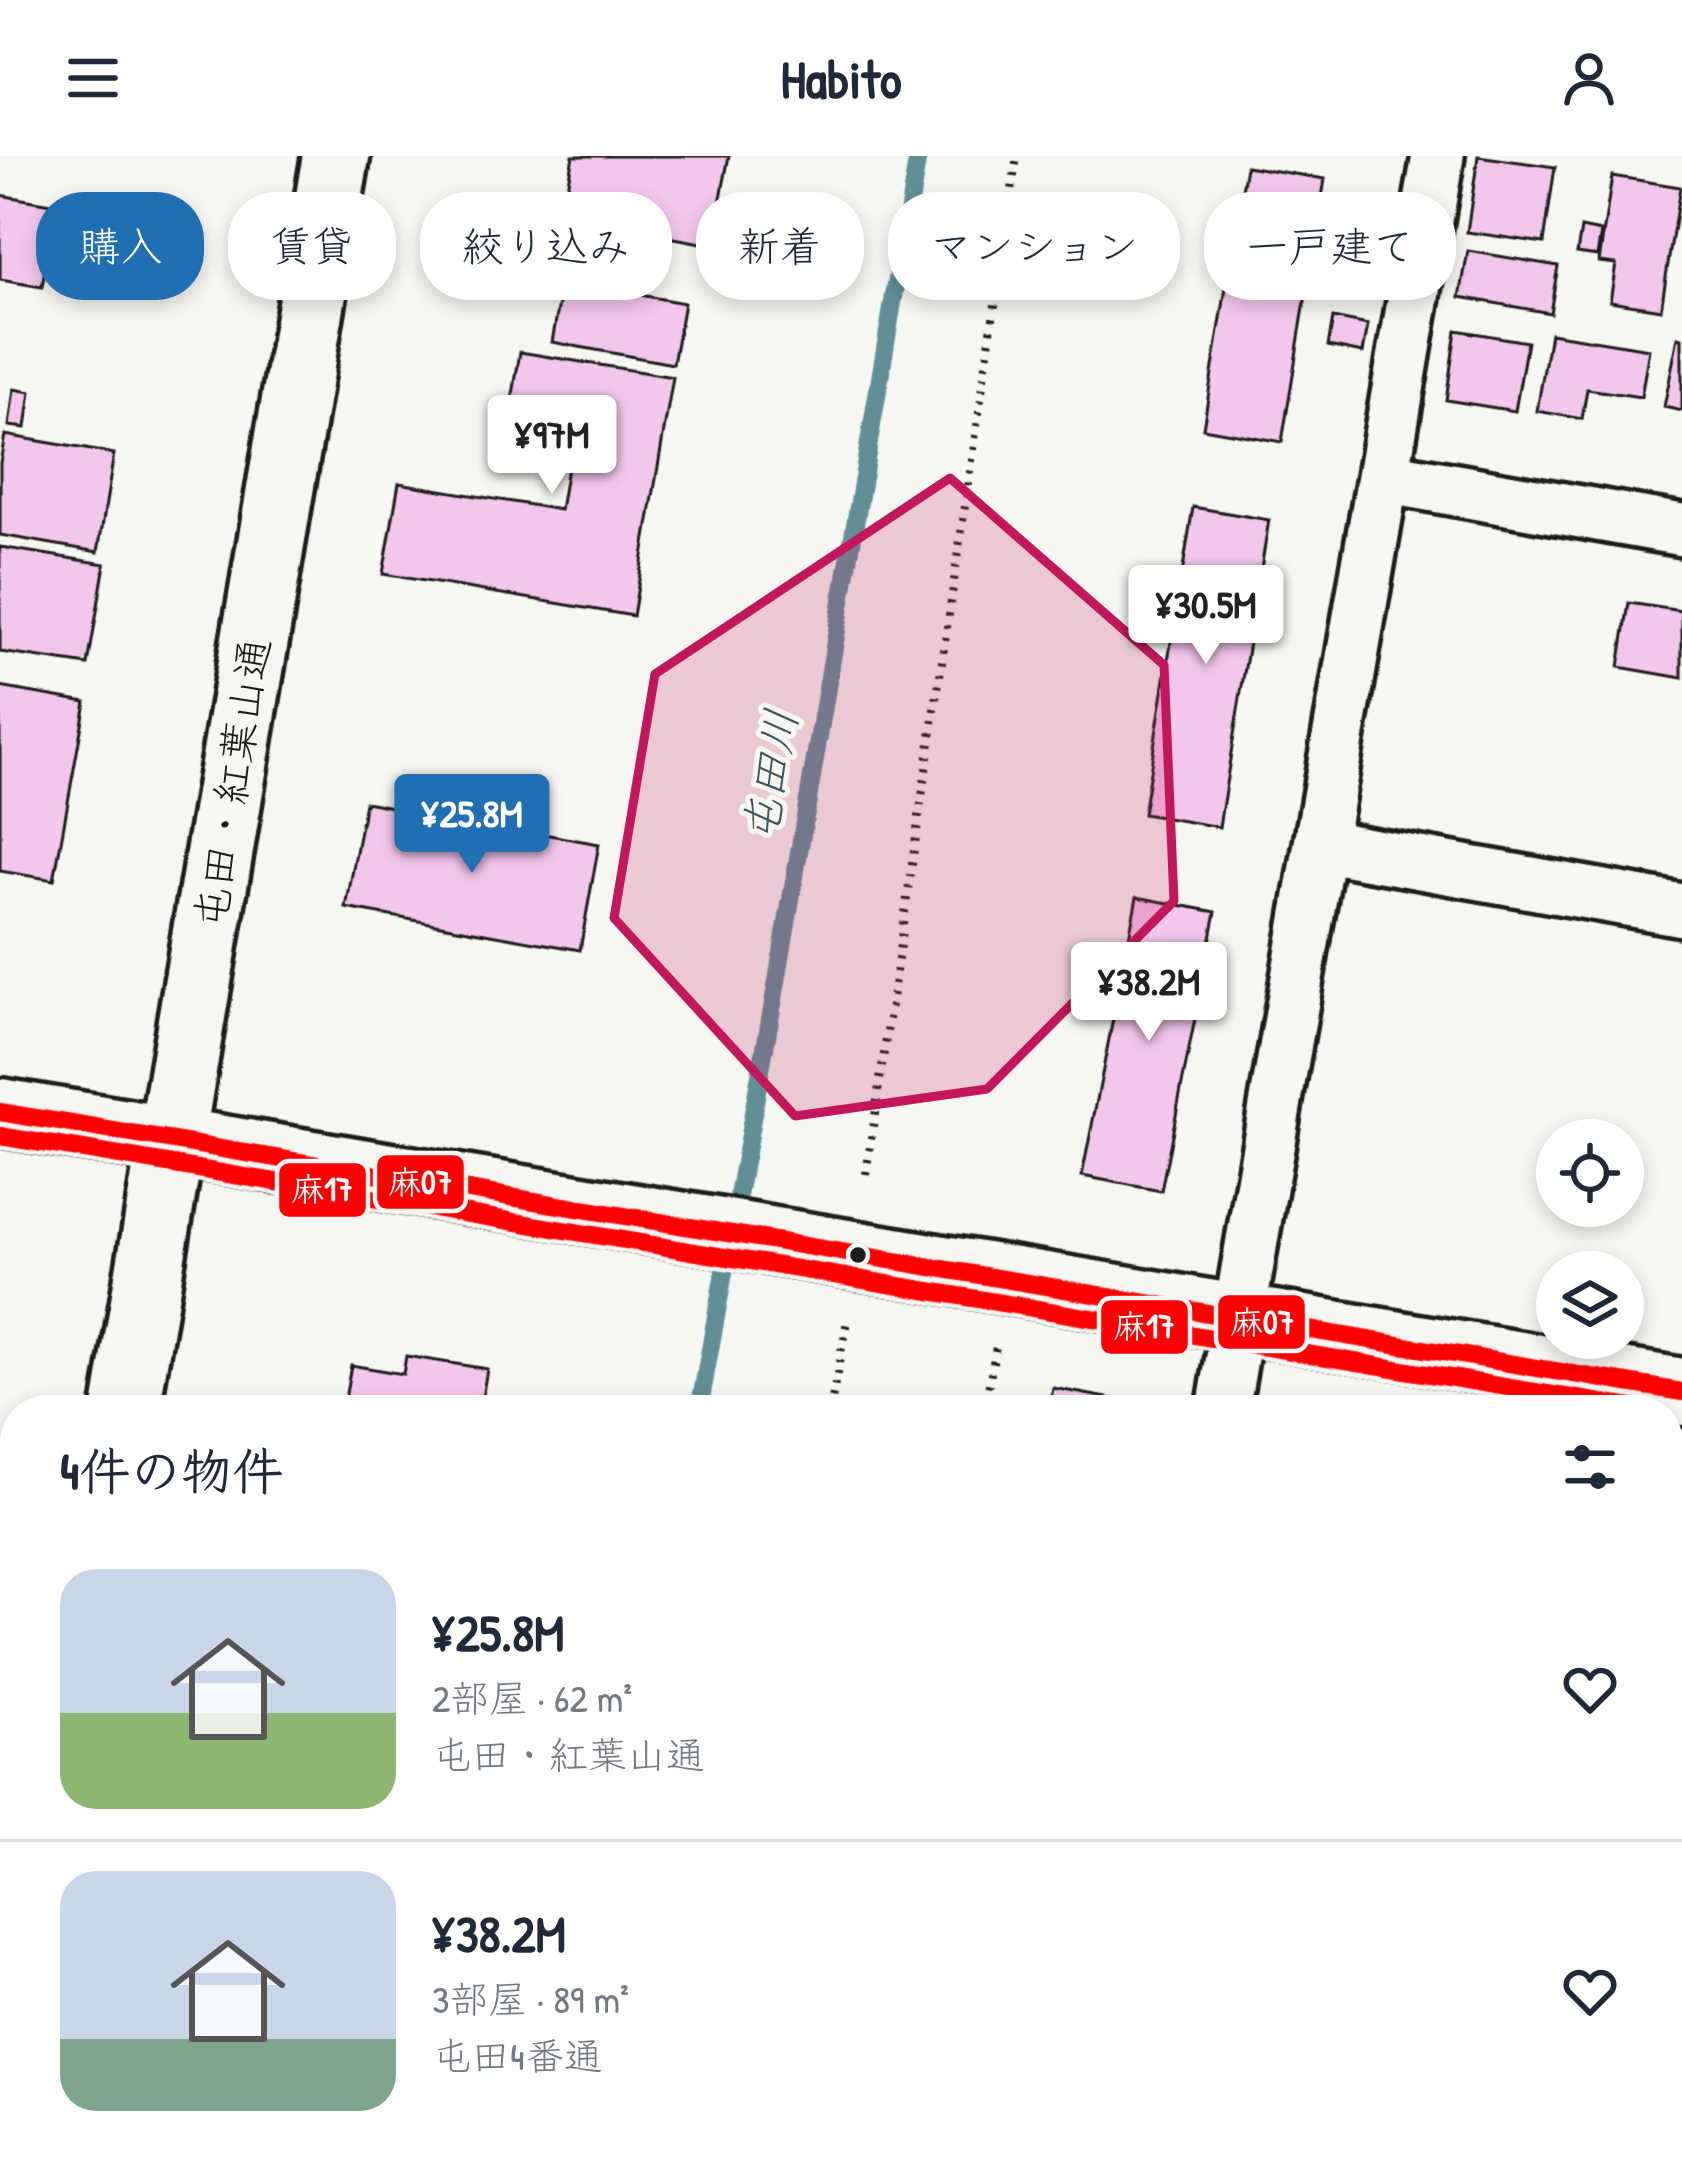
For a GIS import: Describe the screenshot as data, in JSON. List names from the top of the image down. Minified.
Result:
{"streets":{"street":["屯田・紅葉山通"]},"water":["屯田川"],"lines":["transit line 麻07","transit line 麻17"],"page":{"header":"Habito","chip":["購入","賃貸","絞り込み","新着","マンション","一戸建て"],"price":["¥97M","¥30.5M","¥25.8M","¥38.2M"],"heading":"4件の物件","list":[{"name":"¥25.8M","note":"2部屋 · 62 m² · 屯田・紅葉山通"},{"name":"¥38.2M","note":"3部屋 · 89 m² · 屯田4番通"}]}}
